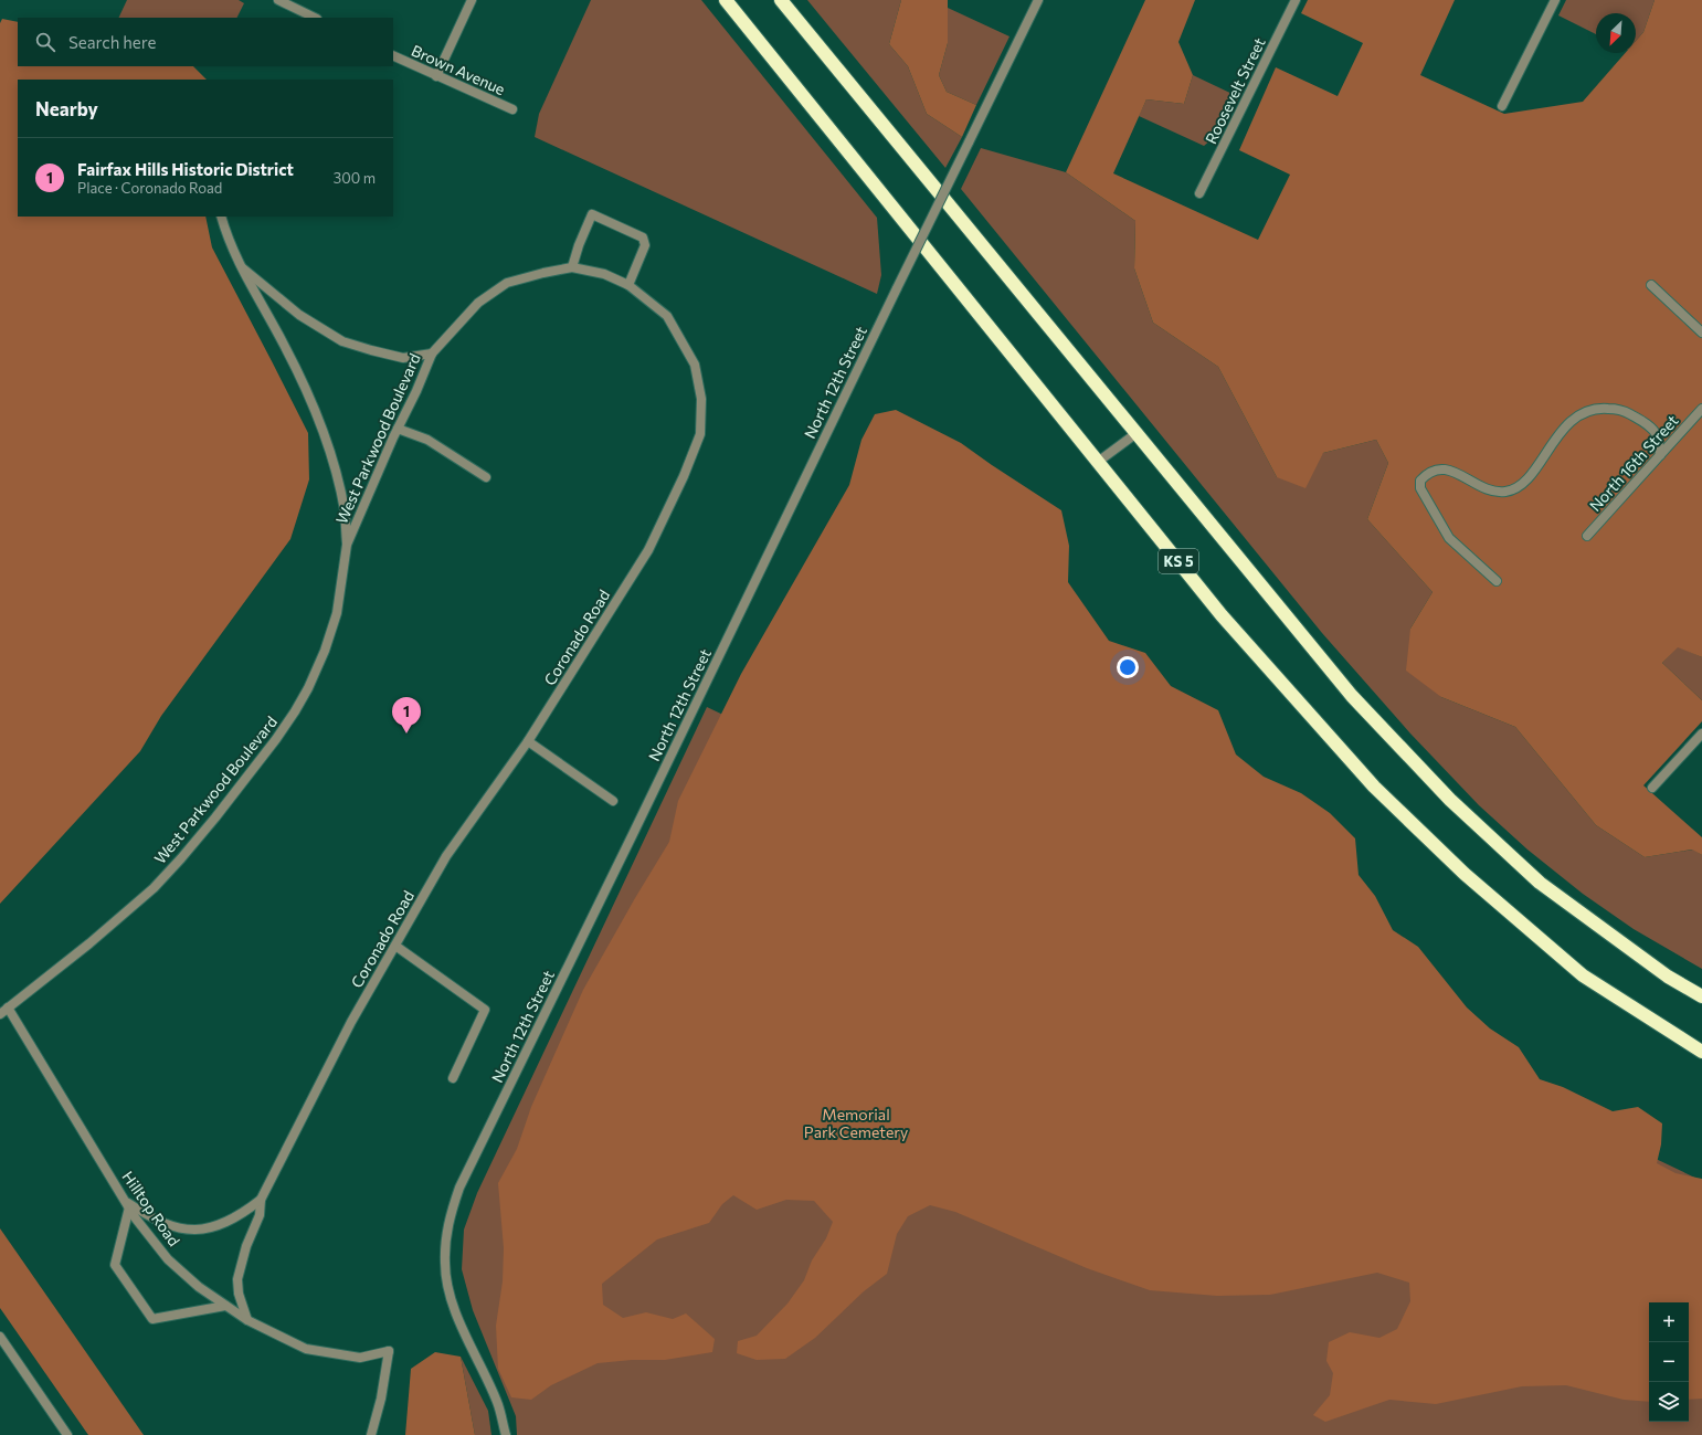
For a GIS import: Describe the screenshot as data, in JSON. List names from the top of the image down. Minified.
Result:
{"streets":{"highway":["KS 5"],"street":["Brown Avenue","Roosevelt Street","North 12th Street","West Parkwood Boulevard","North 16th Street","Coronado Road","Hilltop Road"]},"crossings":[["West Parkwood Boulevard","Coronado Road"],["West Parkwood Boulevard","Hilltop Road"],["Coronado Road","Hilltop Road"]],"parks":["Memorial Park Cemetery"],"north":"bottom left","page":{"search":"Search here","heading":"Nearby","list":[{"mark":"1","name":"Fairfax Hills Historic District","note":"Place · Coronado Road","value":"300 m"}],"pins":"1","map_buttons":["+","−"]}}
